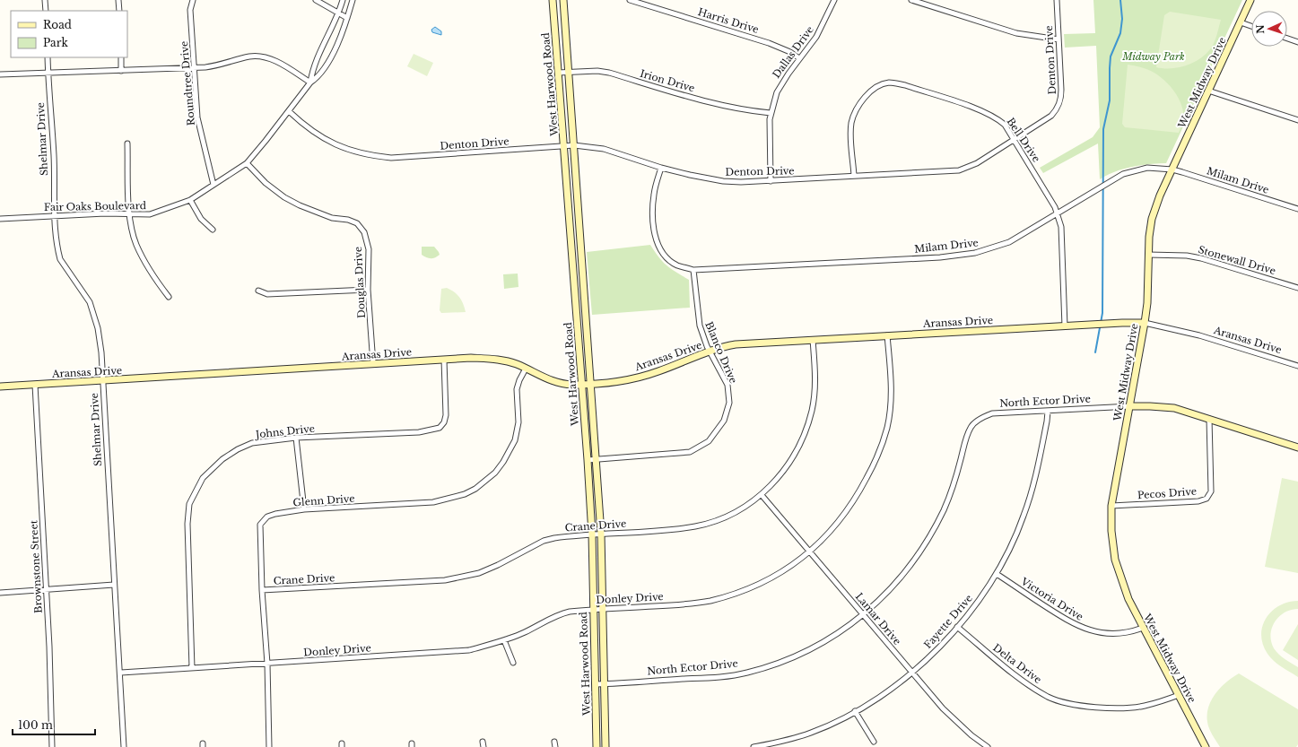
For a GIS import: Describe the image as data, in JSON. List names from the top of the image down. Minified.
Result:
{"streets":{"street":["Harris Drive","Dallas Drive","Denton Drive","Irion Drive","West Midway Drive","Roundtree Drive","West Harwood Road","Shelmar Drive","Bell Drive","Milam Drive","Fair Oaks Boulevard","Stonewall Drive","Douglas Drive","Aransas Drive","Blanco Drive","North Ector Drive","Johns Drive","Pecos Drive","Glenn Drive","Crane Drive","Brownstone Street","Donley Drive","Victoria Drive","Lamar Drive","Fayette Drive","Delta Drive"]},"crossings":[["Harris Drive","Dallas Drive"],["Dallas Drive","Denton Drive"],["Dallas Drive","Irion Drive"],["Denton Drive","West Harwood Road"],["Denton Drive","Bell Drive"],["Denton Drive","Milam Drive"],["Denton Drive","Fair Oaks Boulevard"],["Irion Drive","West Harwood Road"],["West Midway Drive","Milam Drive"],["West Midway Drive","Stonewall Drive"],["West Midway Drive","Aransas Drive"],["West Midway Drive","North Ector Drive"],["West Midway Drive","Pecos Drive"],["West Midway Drive","Victoria Drive"],["West Midway Drive","Delta Drive"],["Roundtree Drive","Fair Oaks Boulevard"],["West Harwood Road","Aransas Drive"],["West Harwood Road","Blanco Drive"],["West Harwood Road","North Ector Drive"],["West Harwood Road","Crane Drive"],["West Harwood Road","Donley Drive"],["Shelmar Drive","Fair Oaks Boulevard"],["Shelmar Drive","Aransas Drive"],["Shelmar Drive","Donley Drive"],["Bell Drive","Milam Drive"],["Bell Drive","Aransas Drive"],["Milam Drive","Blanco Drive"],["Fair Oaks Boulevard","Douglas Drive"],["Douglas Drive","Aransas Drive"],["Aransas Drive","Blanco Drive"],["Aransas Drive","Johns Drive"],["Aransas Drive","Glenn Drive"],["Aransas Drive","Crane Drive"],["Aransas Drive","Brownstone Street"],["Aransas Drive","Donley Drive"],["North Ector Drive","Pecos Drive"],["North Ector Drive","Lamar Drive"],["North Ector Drive","Fayette Drive"],["Johns Drive","Donley Drive"],["Glenn Drive","Crane Drive"],["Glenn Drive","Donley Drive"],["Crane Drive","Lamar Drive"],["Donley Drive","Lamar Drive"],["Victoria Drive","Fayette Drive"],["Lamar Drive","Fayette Drive"],["Fayette Drive","Delta Drive"]],"parks":["Midway Park"],"legend":["Road","Park"],"scale_bar":"100 m","north":"left"}
